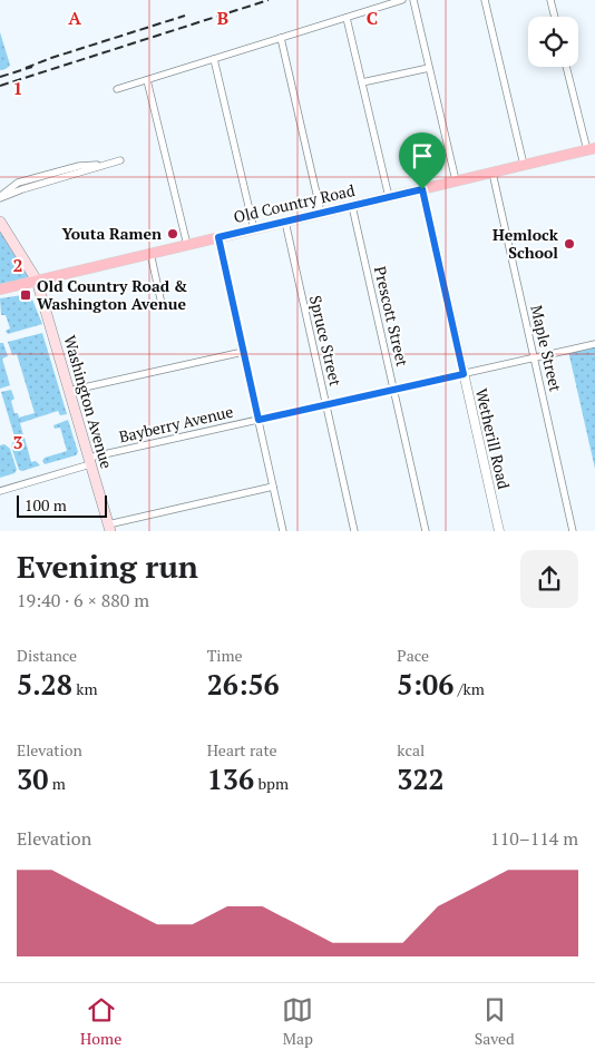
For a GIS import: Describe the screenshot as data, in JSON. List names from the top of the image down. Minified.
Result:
{"streets":{"main road":["Old Country Road","Washington Avenue"],"street":["Prescott Street","Spruce Street","Maple Street","Bayberry Avenue","Wetherill Road"]},"crossings":[["Old Country Road","Prescott Street"],["Old Country Road","Spruce Street"],["Old Country Road","Maple Street"],["Old Country Road","Washington Avenue"],["Old Country Road","Wetherill Road"],["Prescott Street","Bayberry Avenue"],["Spruce Street","Bayberry Avenue"],["Maple Street","Bayberry Avenue"],["Washington Avenue","Bayberry Avenue"],["Bayberry Avenue","Wetherill Road"]],"places":{"other":["Youta Ramen","Hemlock School"],"transit":["Old Country Road & Washington Avenue"]},"scale_bar":"100 m","page":{"scale":"100 m","heading":["Evening run","19:40 · 6 × 880 m"],"stats":[["Distance","5.28 km"],["Time","26:56"],["Pace","5:06 /km"],["Elevation","30 m"],["Heart rate","136 bpm"],["kcal","322"]],"chart":["Elevation","110–114 m"],"tabs":["Home","Map","Saved"]},"grid":{"columns":["A","B","C"],"rows":["1","2","3"]}}
